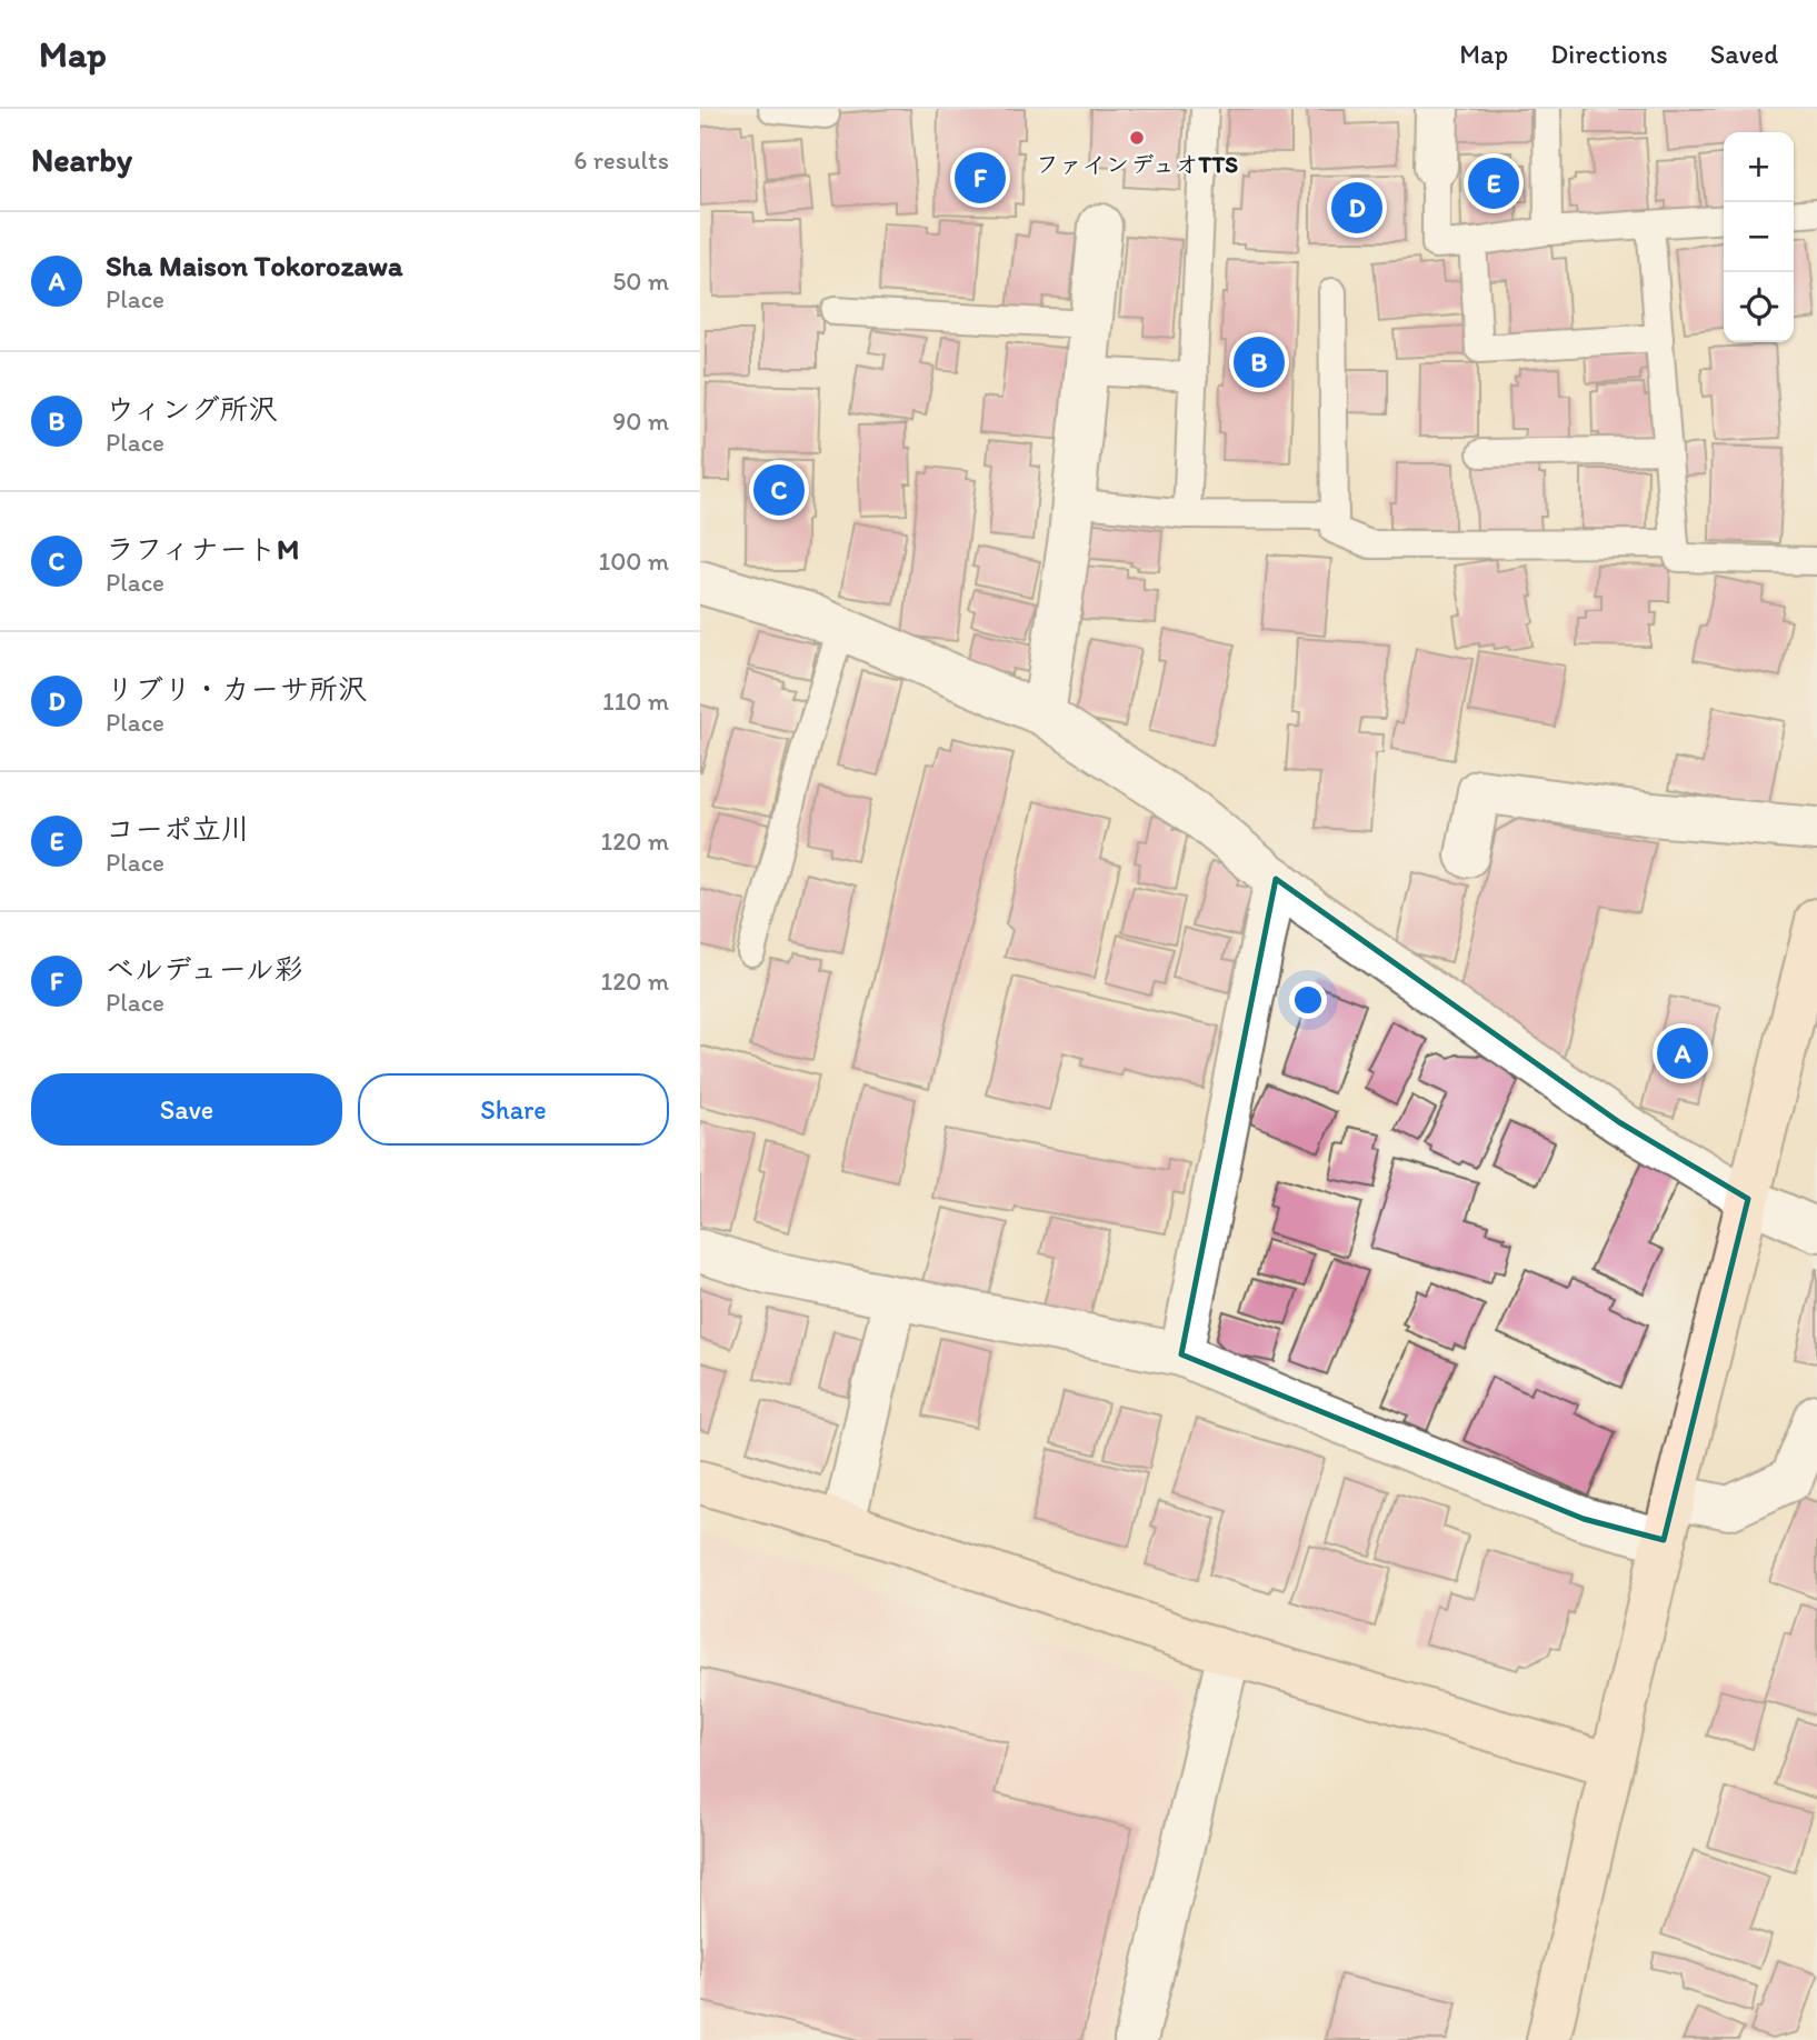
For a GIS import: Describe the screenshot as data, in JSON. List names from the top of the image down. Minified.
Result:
{"places":["ファインデュオTTS"],"page":{"header":"Map","nav":["Map","Directions","Saved"],"heading":["Nearby","6 results"],"map_buttons":["+","−"],"pins":["F","E","D","B","C","A"],"list":[{"mark":"A","name":"Sha Maison Tokorozawa","note":"Place","value":"50 m"},{"mark":"B","name":"ウィング所沢","note":"Place","value":"90 m"},{"mark":"C","name":"ラフィナートM","note":"Place","value":"100 m"},{"mark":"D","name":"リブリ・カーサ所沢","note":"Place","value":"110 m"},{"mark":"E","name":"コーポ立川","note":"Place","value":"120 m"},{"mark":"F","name":"ベルデュール彩","note":"Place","value":"120 m"}],"buttons":["Save","Share"]}}
